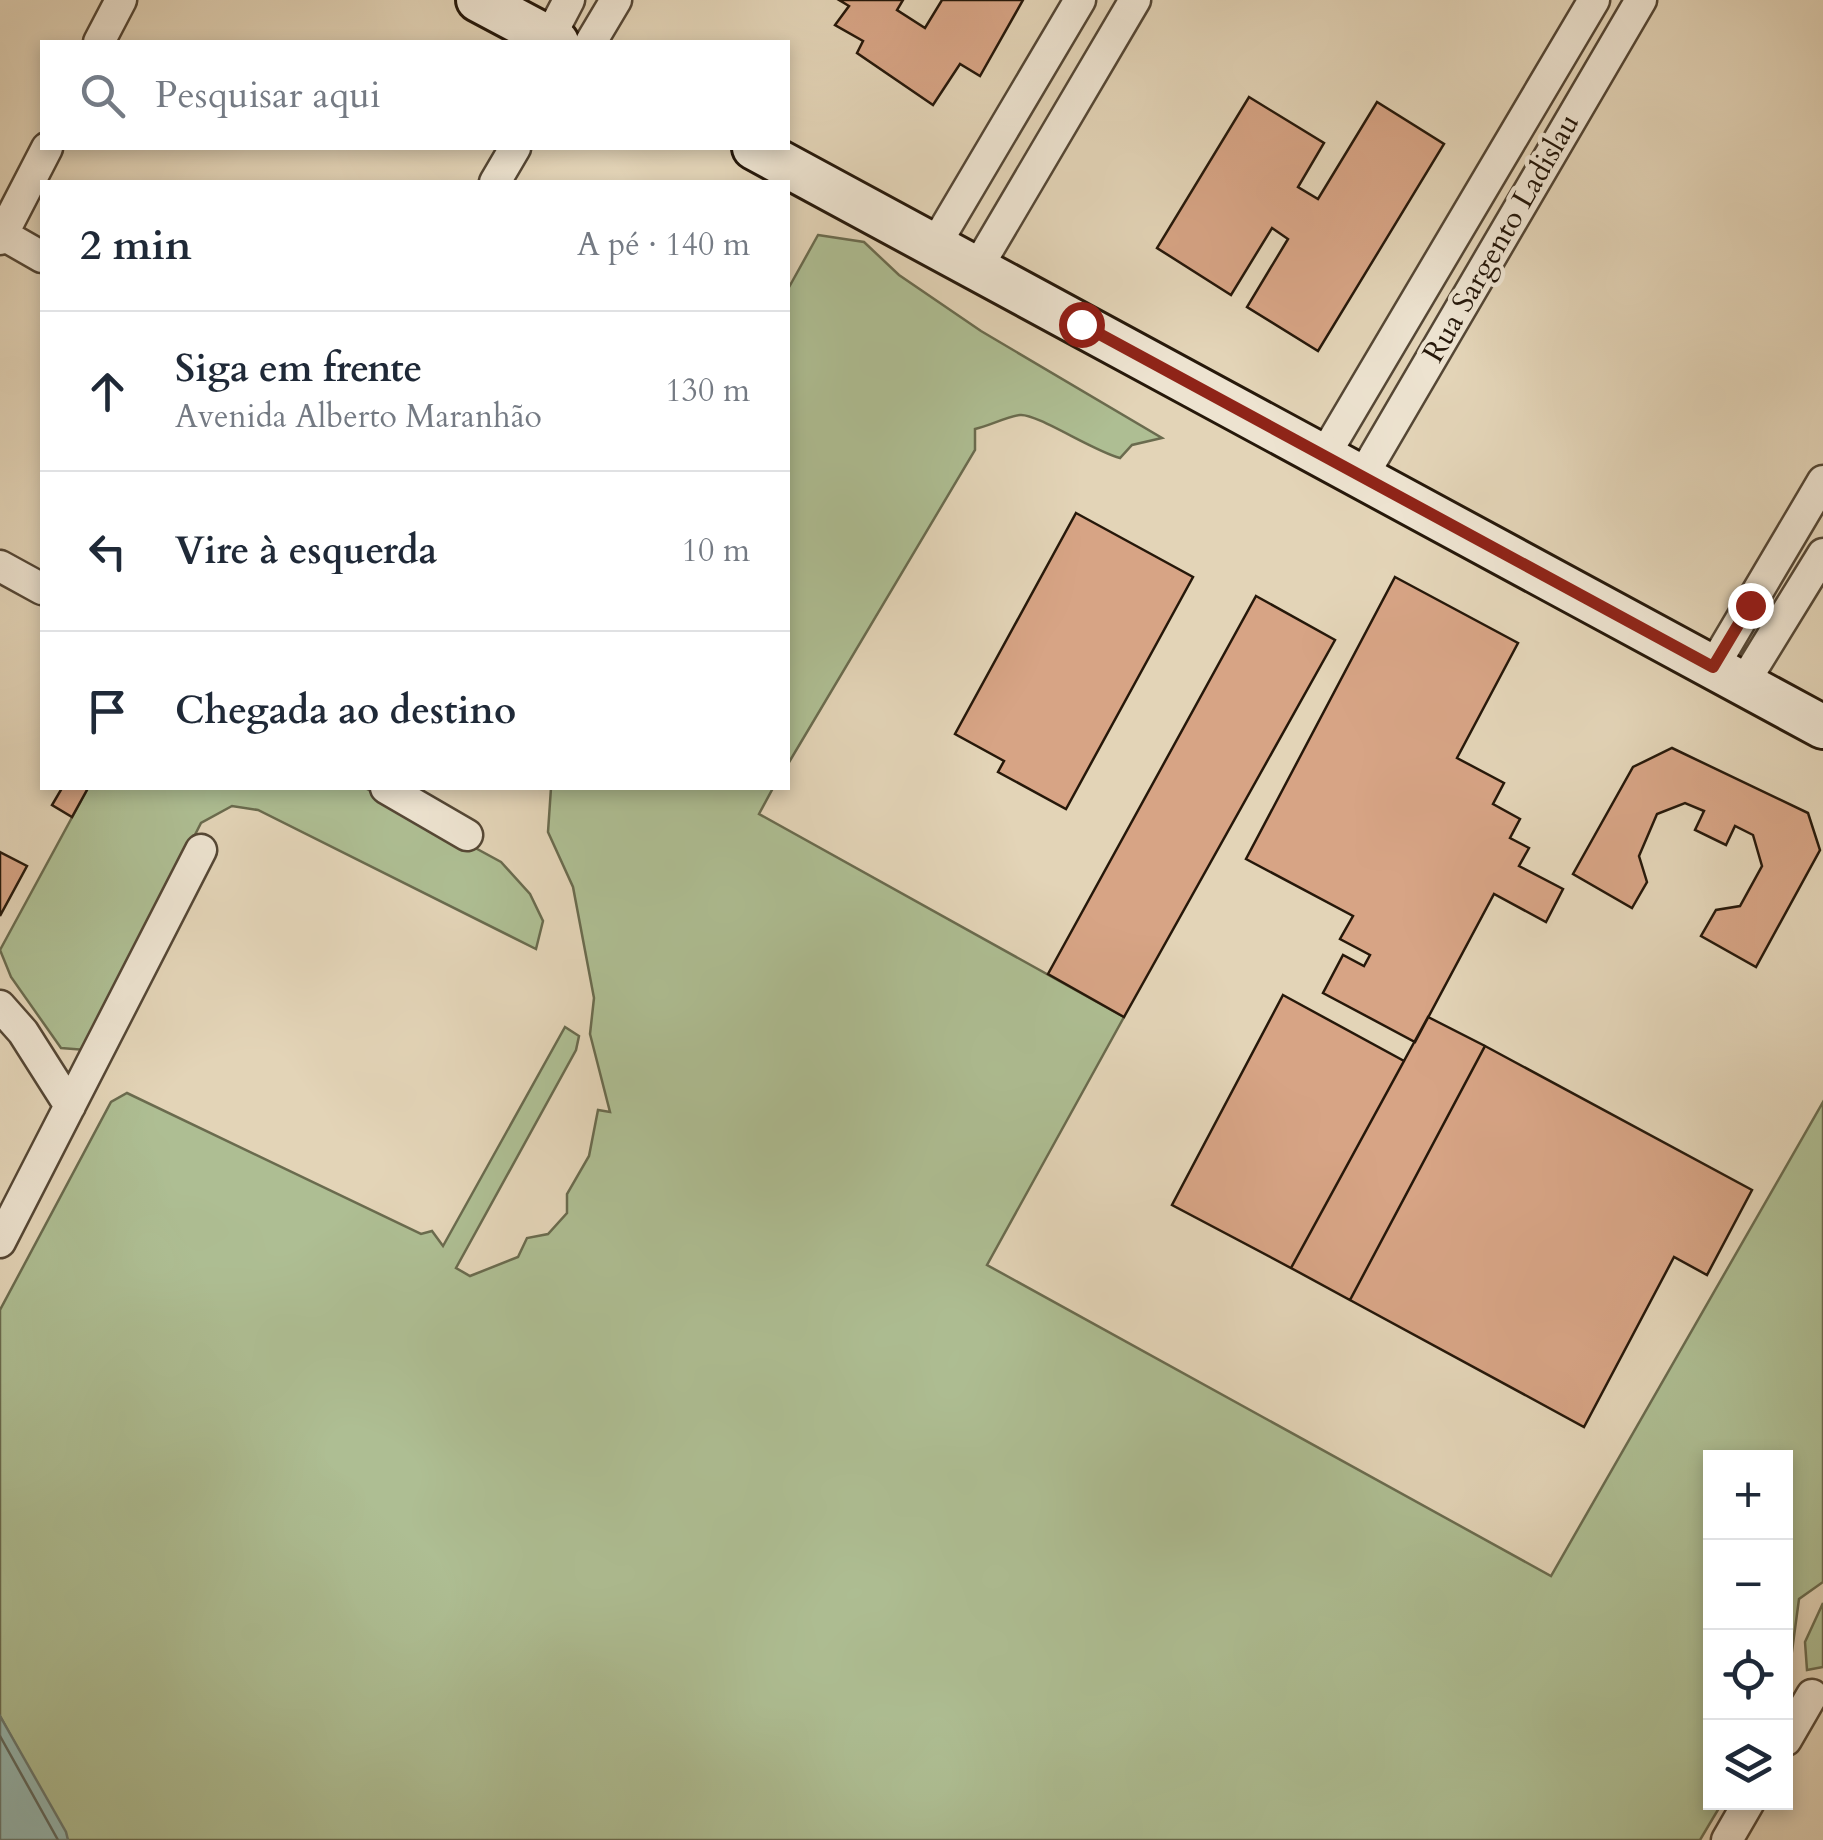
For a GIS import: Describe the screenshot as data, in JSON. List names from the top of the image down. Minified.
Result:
{"streets":{"street":["Rua Sargento Ladislau"]},"page":{"search":"Pesquisar aqui","heading":["2 min","A pé · 140 m"],"list":[["Siga em frente","Avenida Alberto Maranhão","130 m"],["Vire à esquerda","10 m"],"Chegada ao destino"],"map_buttons":["+","−"]}}
